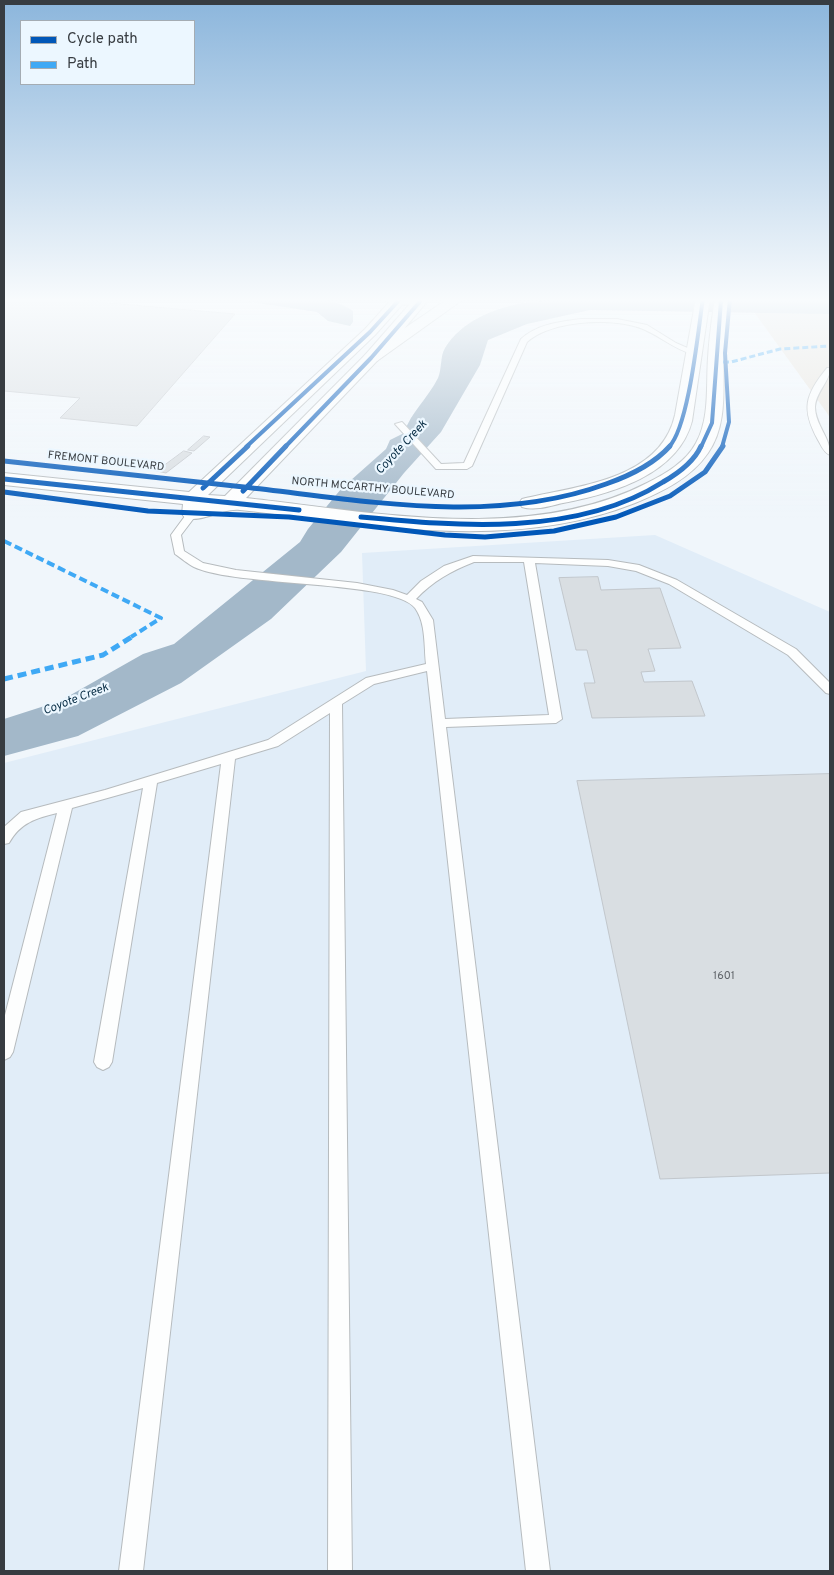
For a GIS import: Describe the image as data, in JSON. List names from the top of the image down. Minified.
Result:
{"streets":{"main road":["FREMONT BOULEVARD","NORTH MCCARTHY BOULEVARD"]},"crossings":[["FREMONT BOULEVARD","NORTH MCCARTHY BOULEVARD"]],"water":["Coyote Creek"],"house_numbers":["1601"],"legend":["Cycle path","Path"]}
